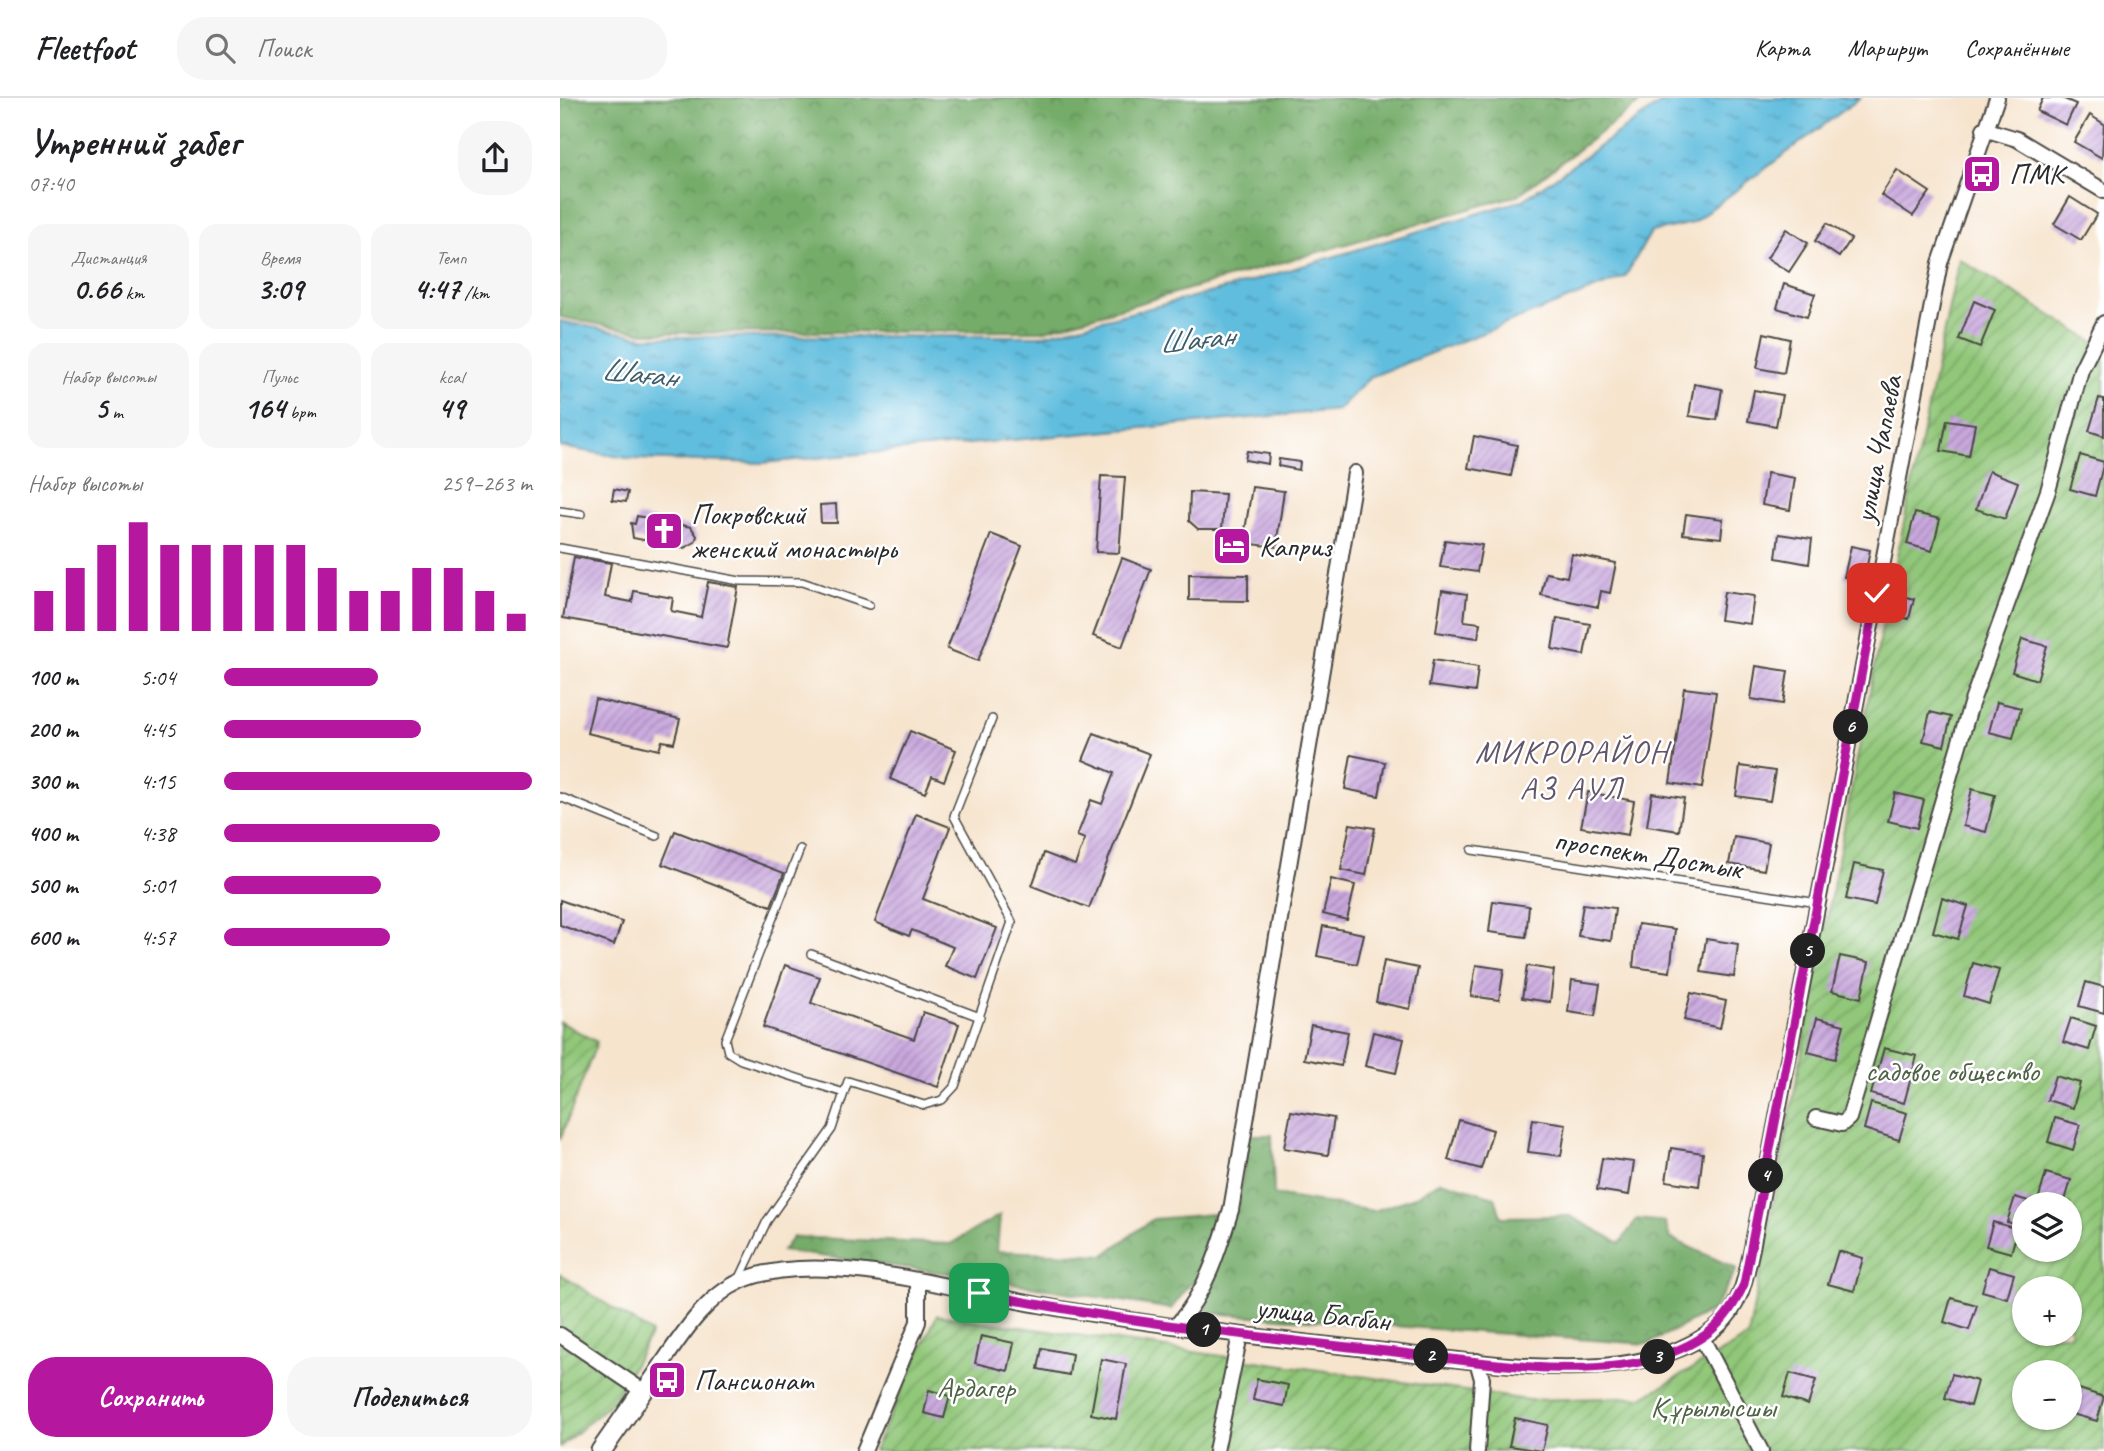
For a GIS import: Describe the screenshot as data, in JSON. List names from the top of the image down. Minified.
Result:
{"streets":{"street":["улица Чапаева","улица Багбан"],"lane":["проспект Достык"]},"crossings":[["улица Чапаева","проспект Достык"],["улица Чапаева","улица Багбан"]],"districts":["МИКРОРАЙОН АЗ АУЛ"],"water":["Шаған"],"parks":["садовое общество","Ардагер","Құрылысшы"],"places":{"bus stop":["ПМК","Пансионат"],"church":["Покровский женский монастырь"],"hotel":["Каприз"]},"page":{"header":"Fleetfoot","search":"Поиск","nav":["Карта","Маршрут","Сохранённые"],"heading":["Утренний забег","07:40"],"stats":[["Дистанция","0.66 km"],["Время","3:09"],["Темп","4:47 /km"],["Набор высоты","5 m"],["Пульс","164 bpm"],["kcal","49"]],"chart":["Набор высоты","259–263 m"],"list":[{"name":"100 m","note":"5:04"},{"name":"200 m","note":"4:45"},{"name":"300 m","note":"4:15"},{"name":"400 m","note":"4:38"},{"name":"500 m","note":"5:01"},{"name":"600 m","note":"4:57"}],"pins":["6","5","4","1","2","3"],"map_buttons":["+","−"],"buttons":["Сохранить","Поделиться"]}}
